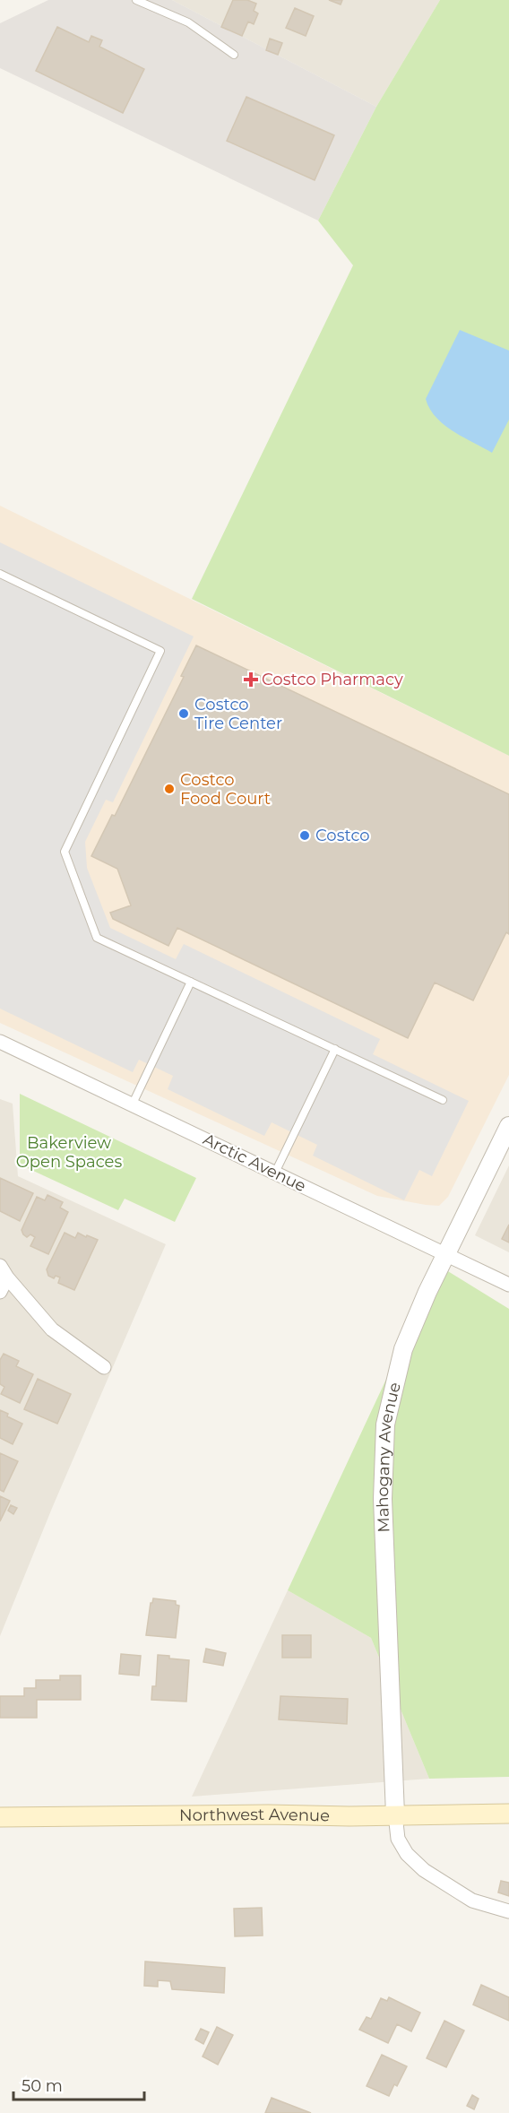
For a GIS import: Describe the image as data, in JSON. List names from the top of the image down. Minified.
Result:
{"streets":{"main road":["Northwest Avenue"],"street":["Arctic Avenue","Mahogany Avenue"]},"crossings":[["Arctic Avenue","Mahogany Avenue"],["Mahogany Avenue","Northwest Avenue"]],"parks":["Bakerview Open Spaces"],"places":{"health":["Costco Pharmacy"],"other":["Costco Tire Center","Costco Food Court","Costco"]},"scale_bar":"50 m"}
